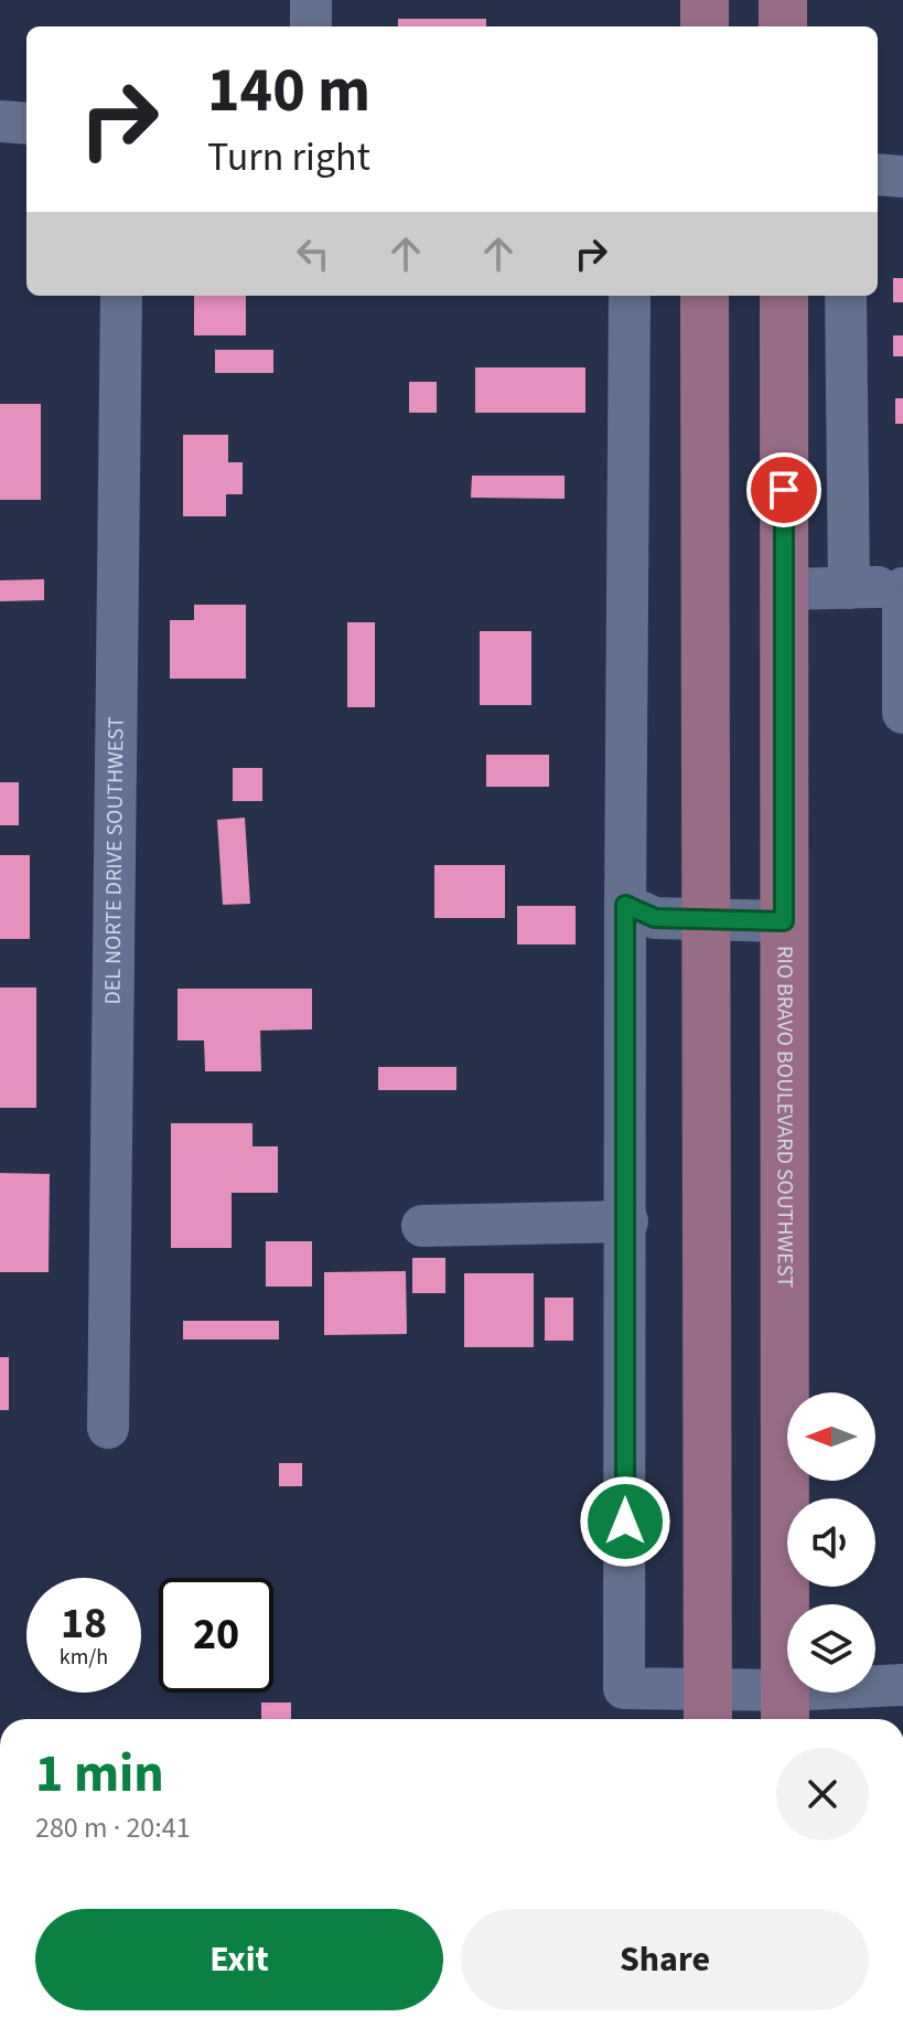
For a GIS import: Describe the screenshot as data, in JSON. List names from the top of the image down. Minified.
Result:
{"streets":{"main road":["RIO BRAVO BOULEVARD SOUTHWEST"],"street":["DEL NORTE DRIVE SOUTHWEST"]},"north":"left","page":{"turn":["140 m","Turn right"],"speed":"18 km/h","limit":"20","heading":["1 min","280 m · 20:41"],"buttons":["Exit","Share"]}}
